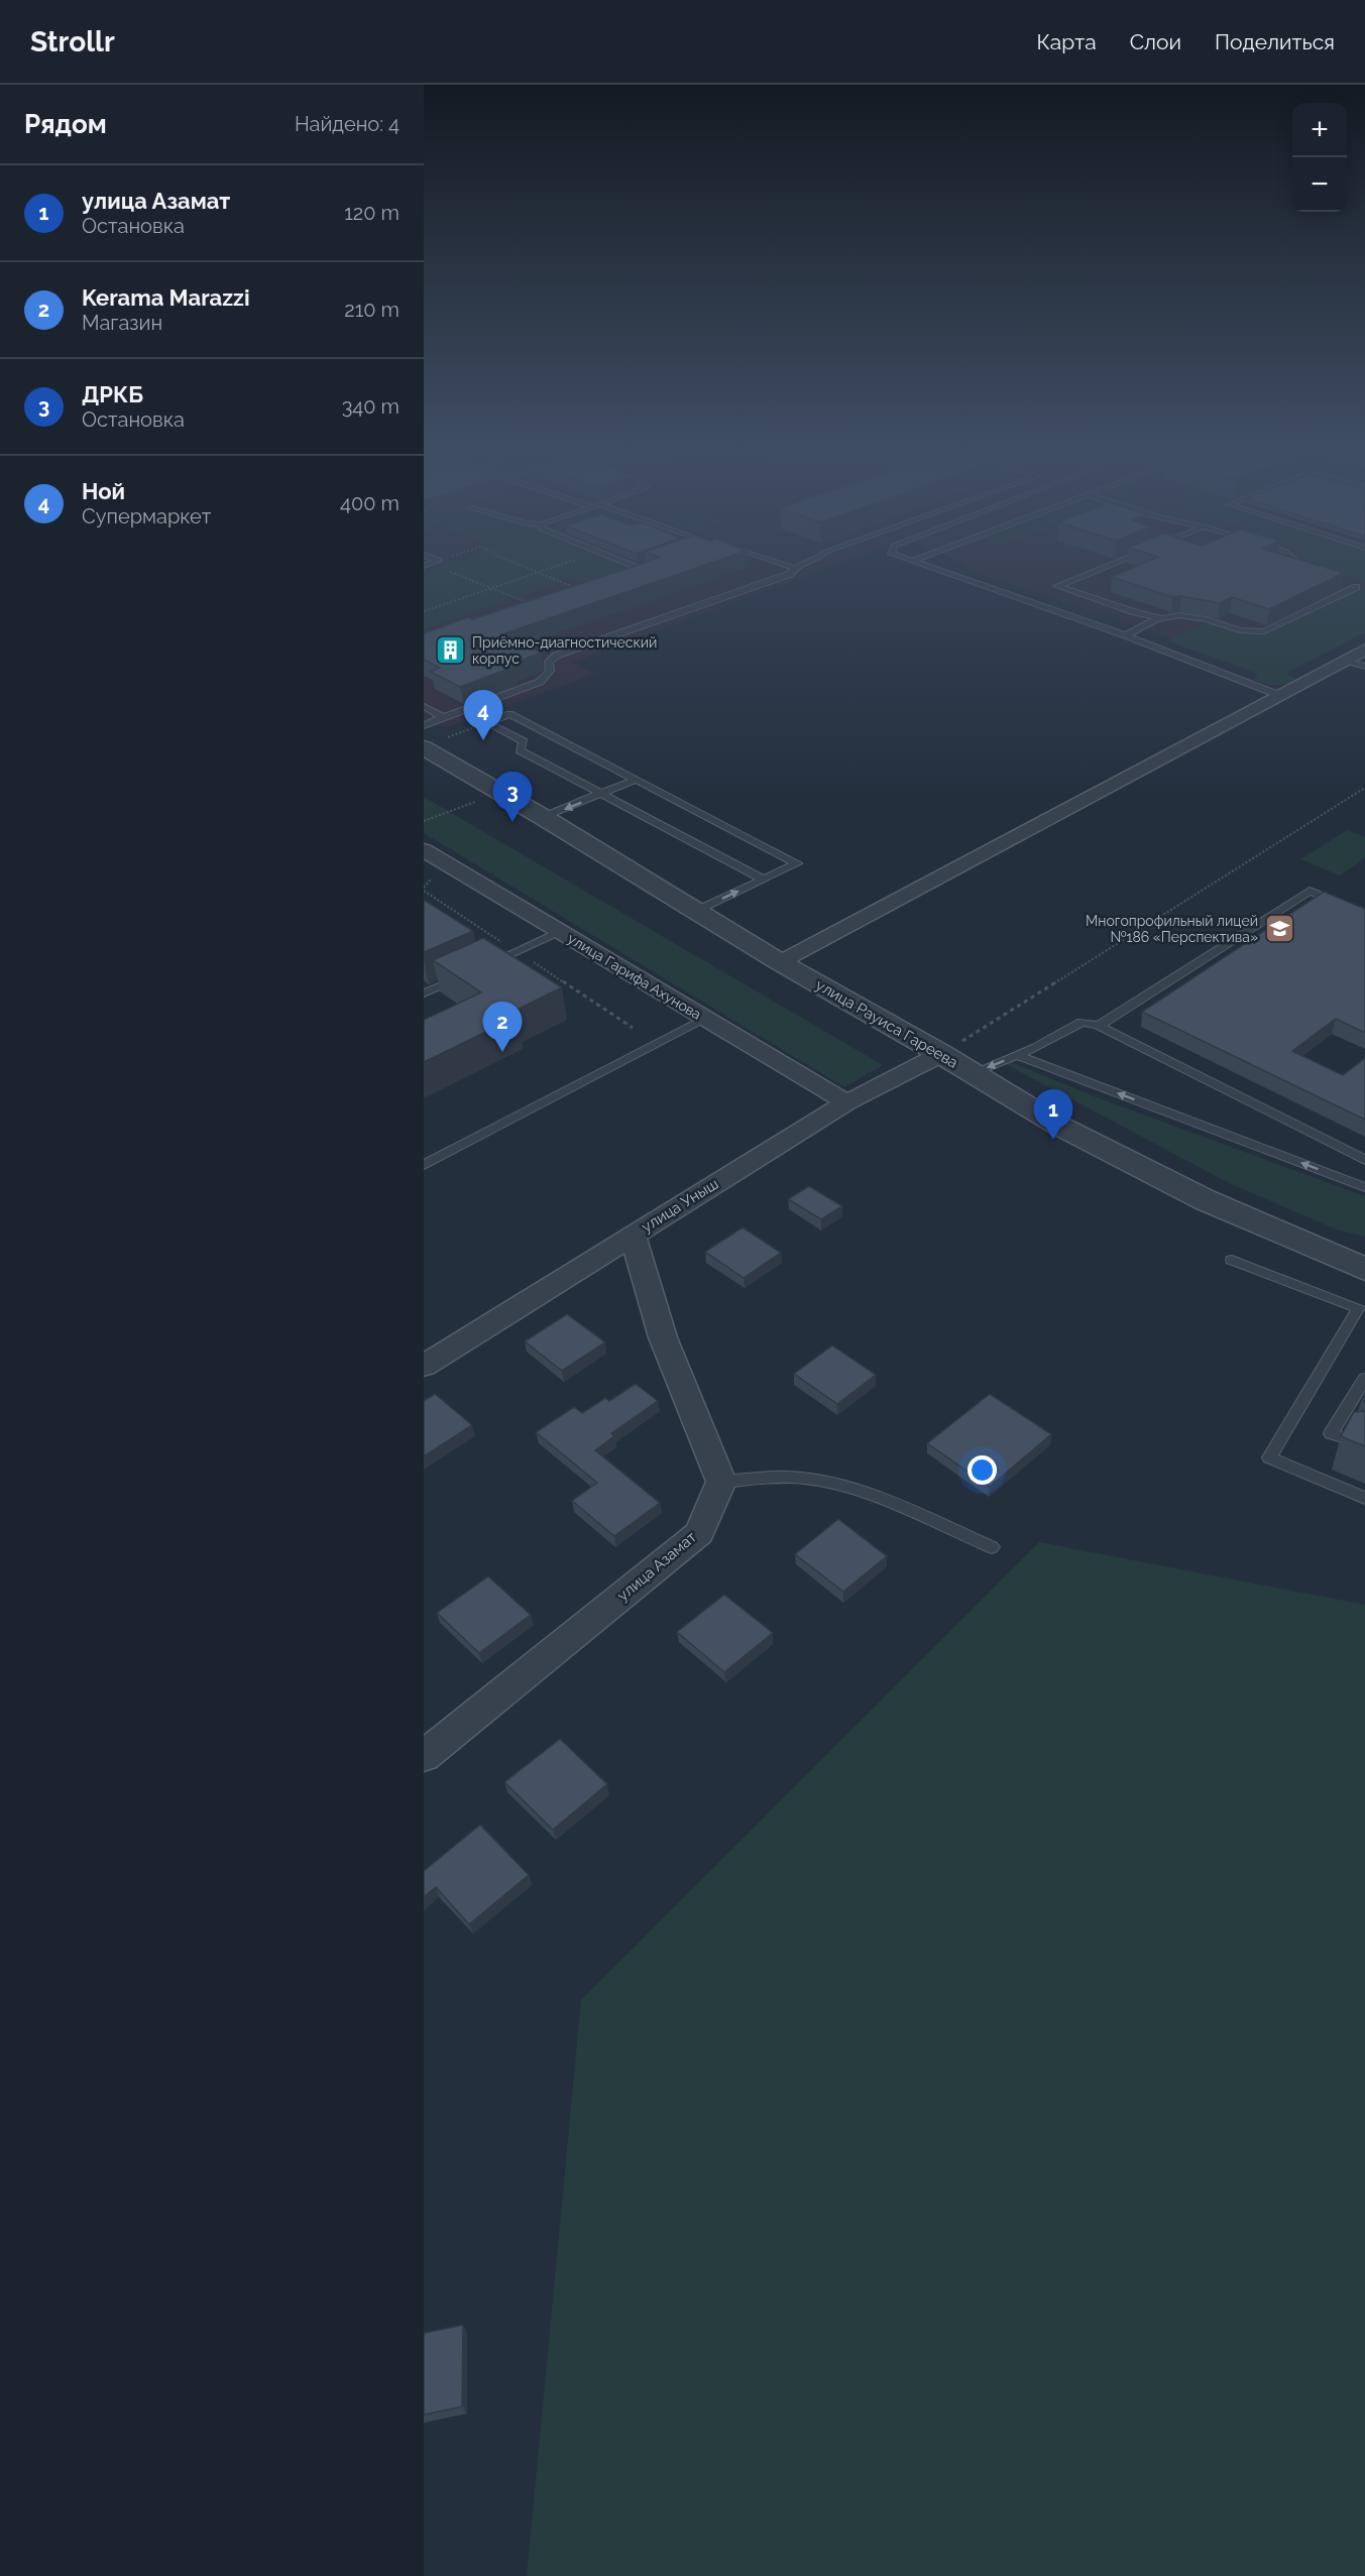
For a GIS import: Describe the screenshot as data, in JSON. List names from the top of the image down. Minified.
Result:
{"streets":{"street":["улица Гарифа Ахунова","улица Рауиса Гареева","улица Уныш","улица Азамат"]},"crossings":[["улица Гарифа Ахунова","улица Уныш"],["улица Рауиса Гареева","улица Уныш"]],"places":{"building":["Приёмно-диагностический корпус"],"school or university":["Многопрофильный лицей №186 «Перспектива»"]},"page":{"header":"Strollr","nav":["Карта","Слои","Поделиться"],"heading":["Рядом","Найдено: 4"],"map_buttons":["+","−"],"list":[{"mark":"1","name":"улица Азамат","note":"Остановка","value":"120 m"},{"mark":"2","name":"Kerama Marazzi","note":"Магазин","value":"210 m"},{"mark":"3","name":"ДРКБ","note":"Остановка","value":"340 m"},{"mark":"4","name":"Ной","note":"Супермаркет","value":"400 m"}],"pins":["4","3","2","1"]}}
